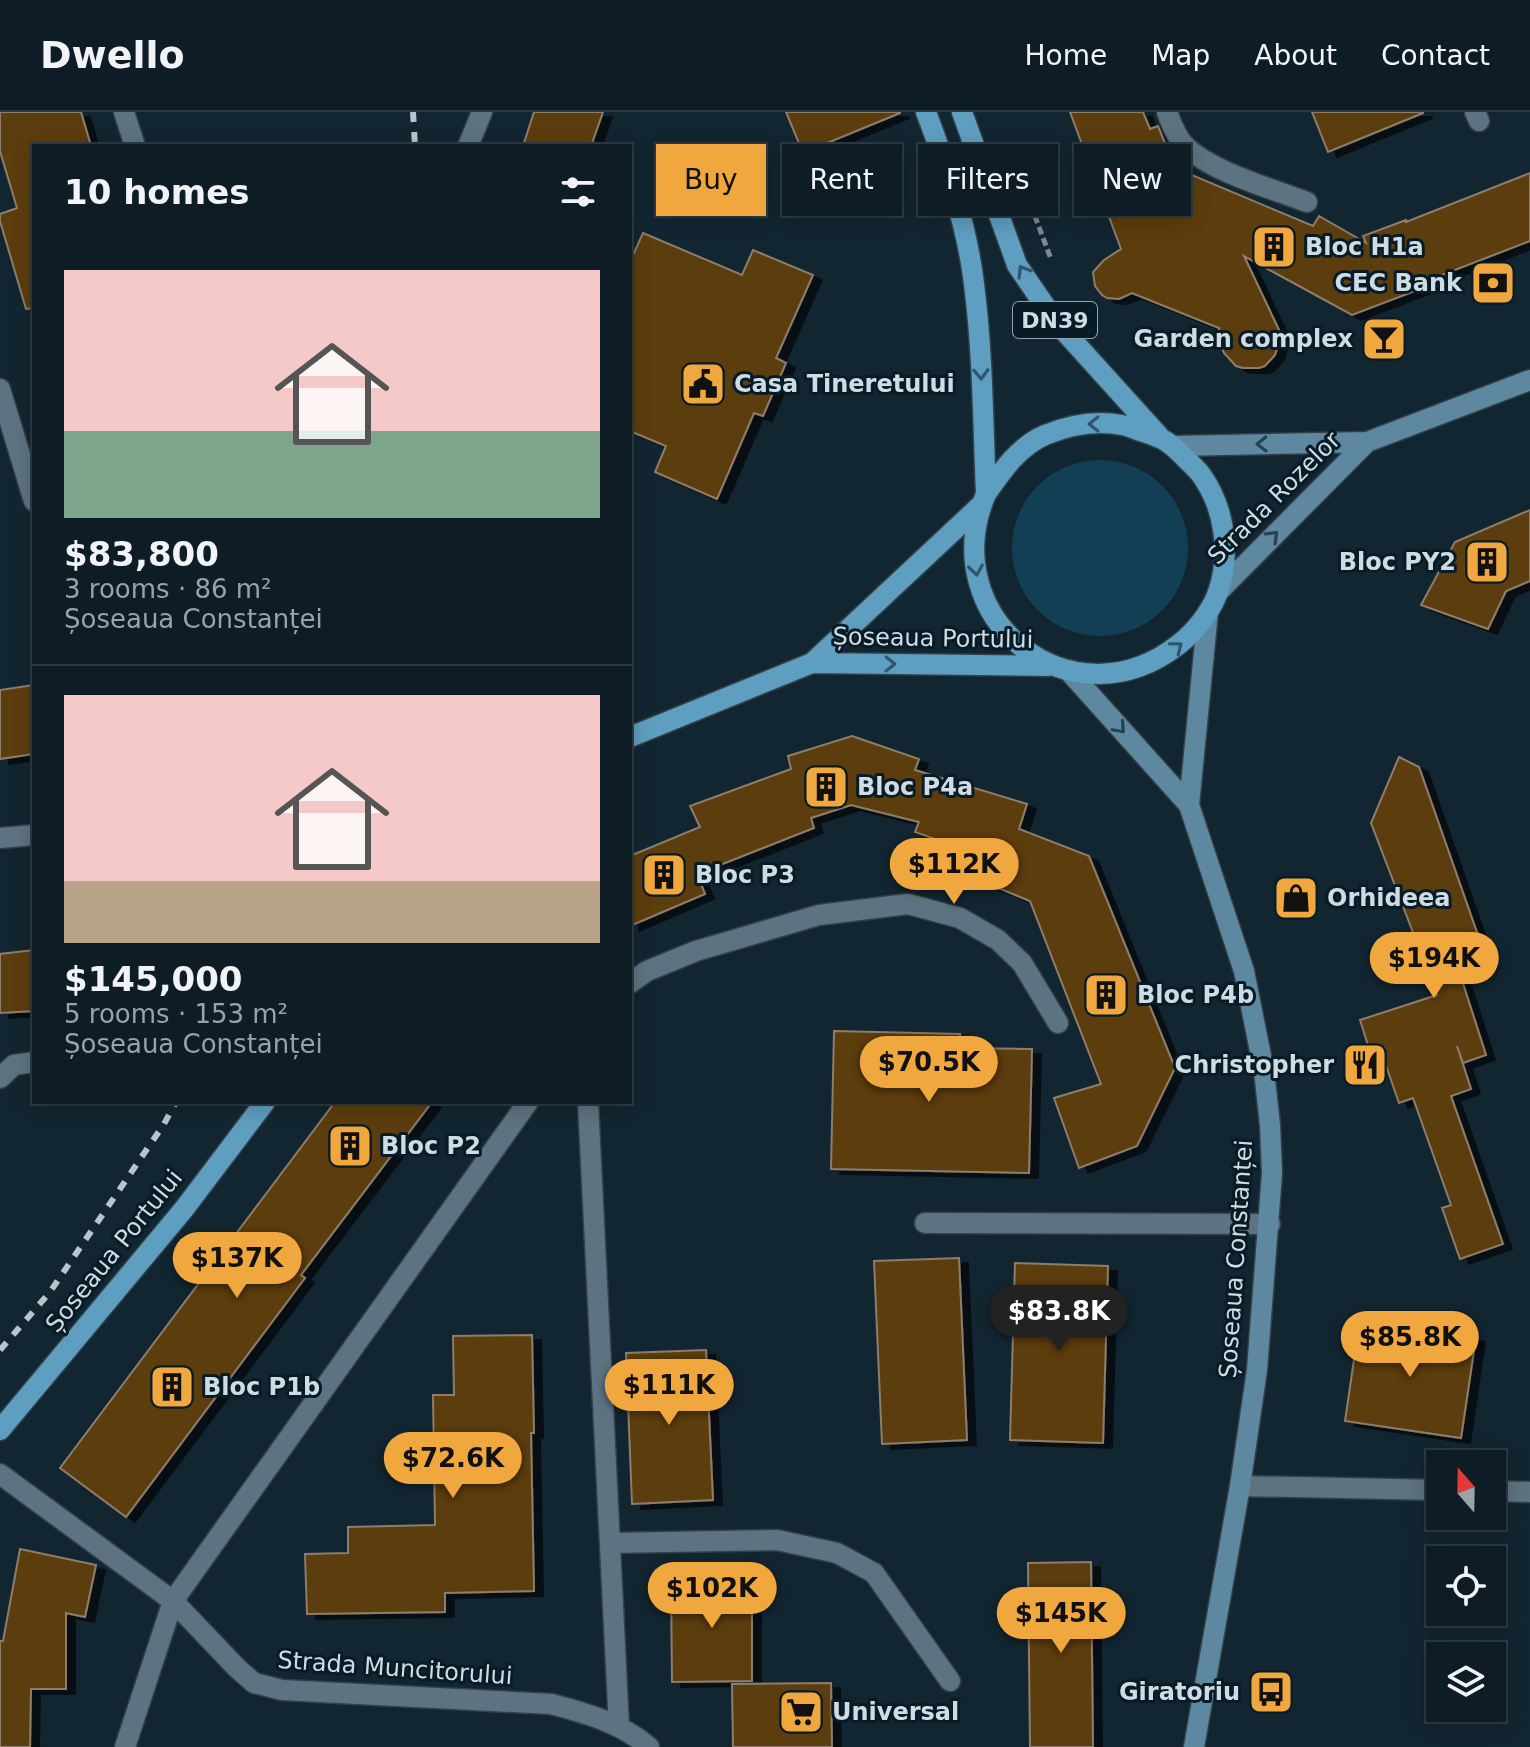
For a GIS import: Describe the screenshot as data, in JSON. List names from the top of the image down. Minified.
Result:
{"streets":{"main road":["DN39","Strada Rozelor","Șoseaua Portului","Șoseaua Constanței"],"street":["Strada Muncitorului"]},"crossings":[["DN39","Strada Rozelor"],["DN39","Șoseaua Portului"],["DN39","Șoseaua Constanței"],["Strada Rozelor","Șoseaua Portului"],["Strada Rozelor","Șoseaua Constanței"],["Șoseaua Portului","Șoseaua Constanței"]],"places":{"building":["Bloc H1a","Bloc PY2","Bloc P4a","Bloc P3","Bloc P4b","Bloc P2","Bloc P1b"],"bank":["CEC Bank"],"bar":["Garden complex"],"public building":["Casa Tineretului"],"shop":["Orhideea"],"restaurant":["Christopher"],"bus stop":["Giratoriu"],"supermarket":["Universal"]},"north":"top","page":{"header":"Dwello","nav":["Home","Map","About","Contact"],"chip":["Buy","Rent","Filters","New"],"heading":"10 homes","list":[{"name":"$83,800","note":"3 rooms · 86 m² · Șoseaua Constanței"},{"name":"$145,000","note":"5 rooms · 153 m² · Șoseaua Constanței"}],"price":["$112K","$194K","$70.5K","$137K","$83.8K","$85.8K","$111K","$72.6K","$102K","$145K"]}}
